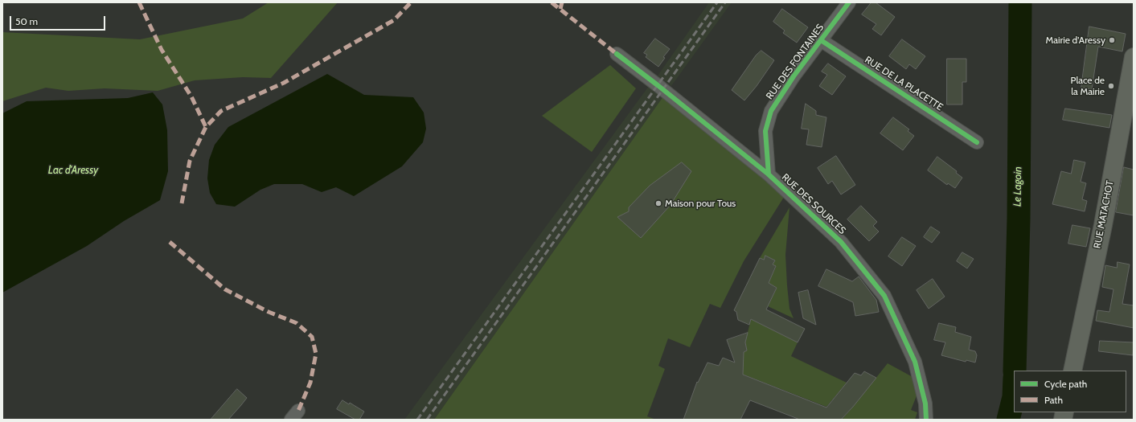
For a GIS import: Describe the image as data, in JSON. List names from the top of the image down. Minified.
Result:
{"streets":{"main road":["RUE MATACHOT"],"street":["RUE DES FONTAINES","RUE DE LA PLACETTE","RUE DES SOURCES"]},"crossings":[["RUE DES FONTAINES","RUE DE LA PLACETTE"],["RUE DES FONTAINES","RUE DES SOURCES"]],"water":["Lac d'Aressy","Le Lagoin"],"places":["Mairie d'Aressy","Place de la Mairie","Maison pour Tous"],"legend":["Cycle path","Path"],"scale_bar":"50 m"}
